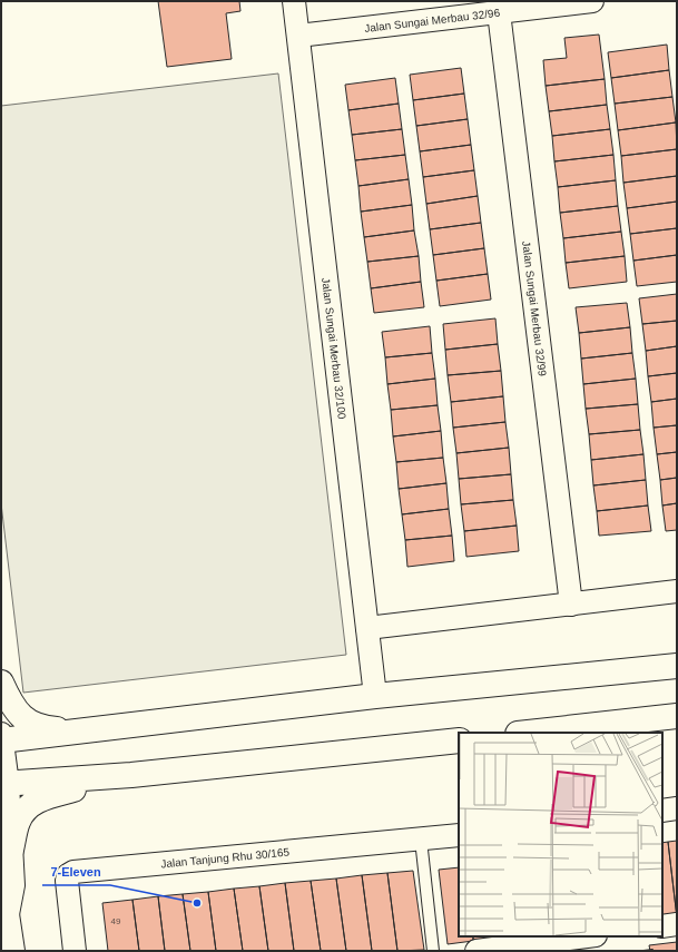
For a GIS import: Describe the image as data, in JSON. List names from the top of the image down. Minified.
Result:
{"streets":{"street":["Jalan Sungai Merbau 32/96","Jalan Sungai Merbau 32/99","Jalan Sungai Merbau 32/100","Jalan Tanjung Rhu 30/165"]},"crossings":[["Jalan Sungai Merbau 32/96","Jalan Sungai Merbau 32/99"],["Jalan Sungai Merbau 32/96","Jalan Sungai Merbau 32/100"]],"places":["7-Eleven"],"house_numbers":["49"]}
